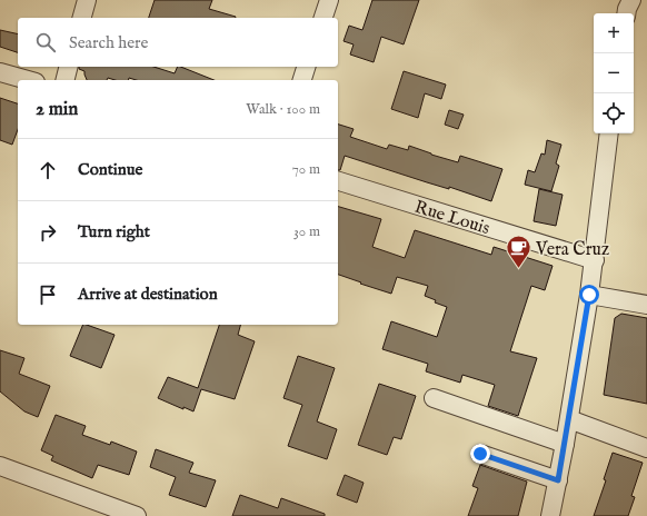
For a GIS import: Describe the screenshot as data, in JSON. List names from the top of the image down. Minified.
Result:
{"streets":{"street":["Rue Louis"]},"places":{"cafe":["Vera Cruz"]},"page":{"map_buttons":["+","−"],"search":"Search here","heading":["2 min","Walk · 100 m"],"list":[["Continue","70 m"],["Turn right","30 m"],"Arrive at destination"]}}
